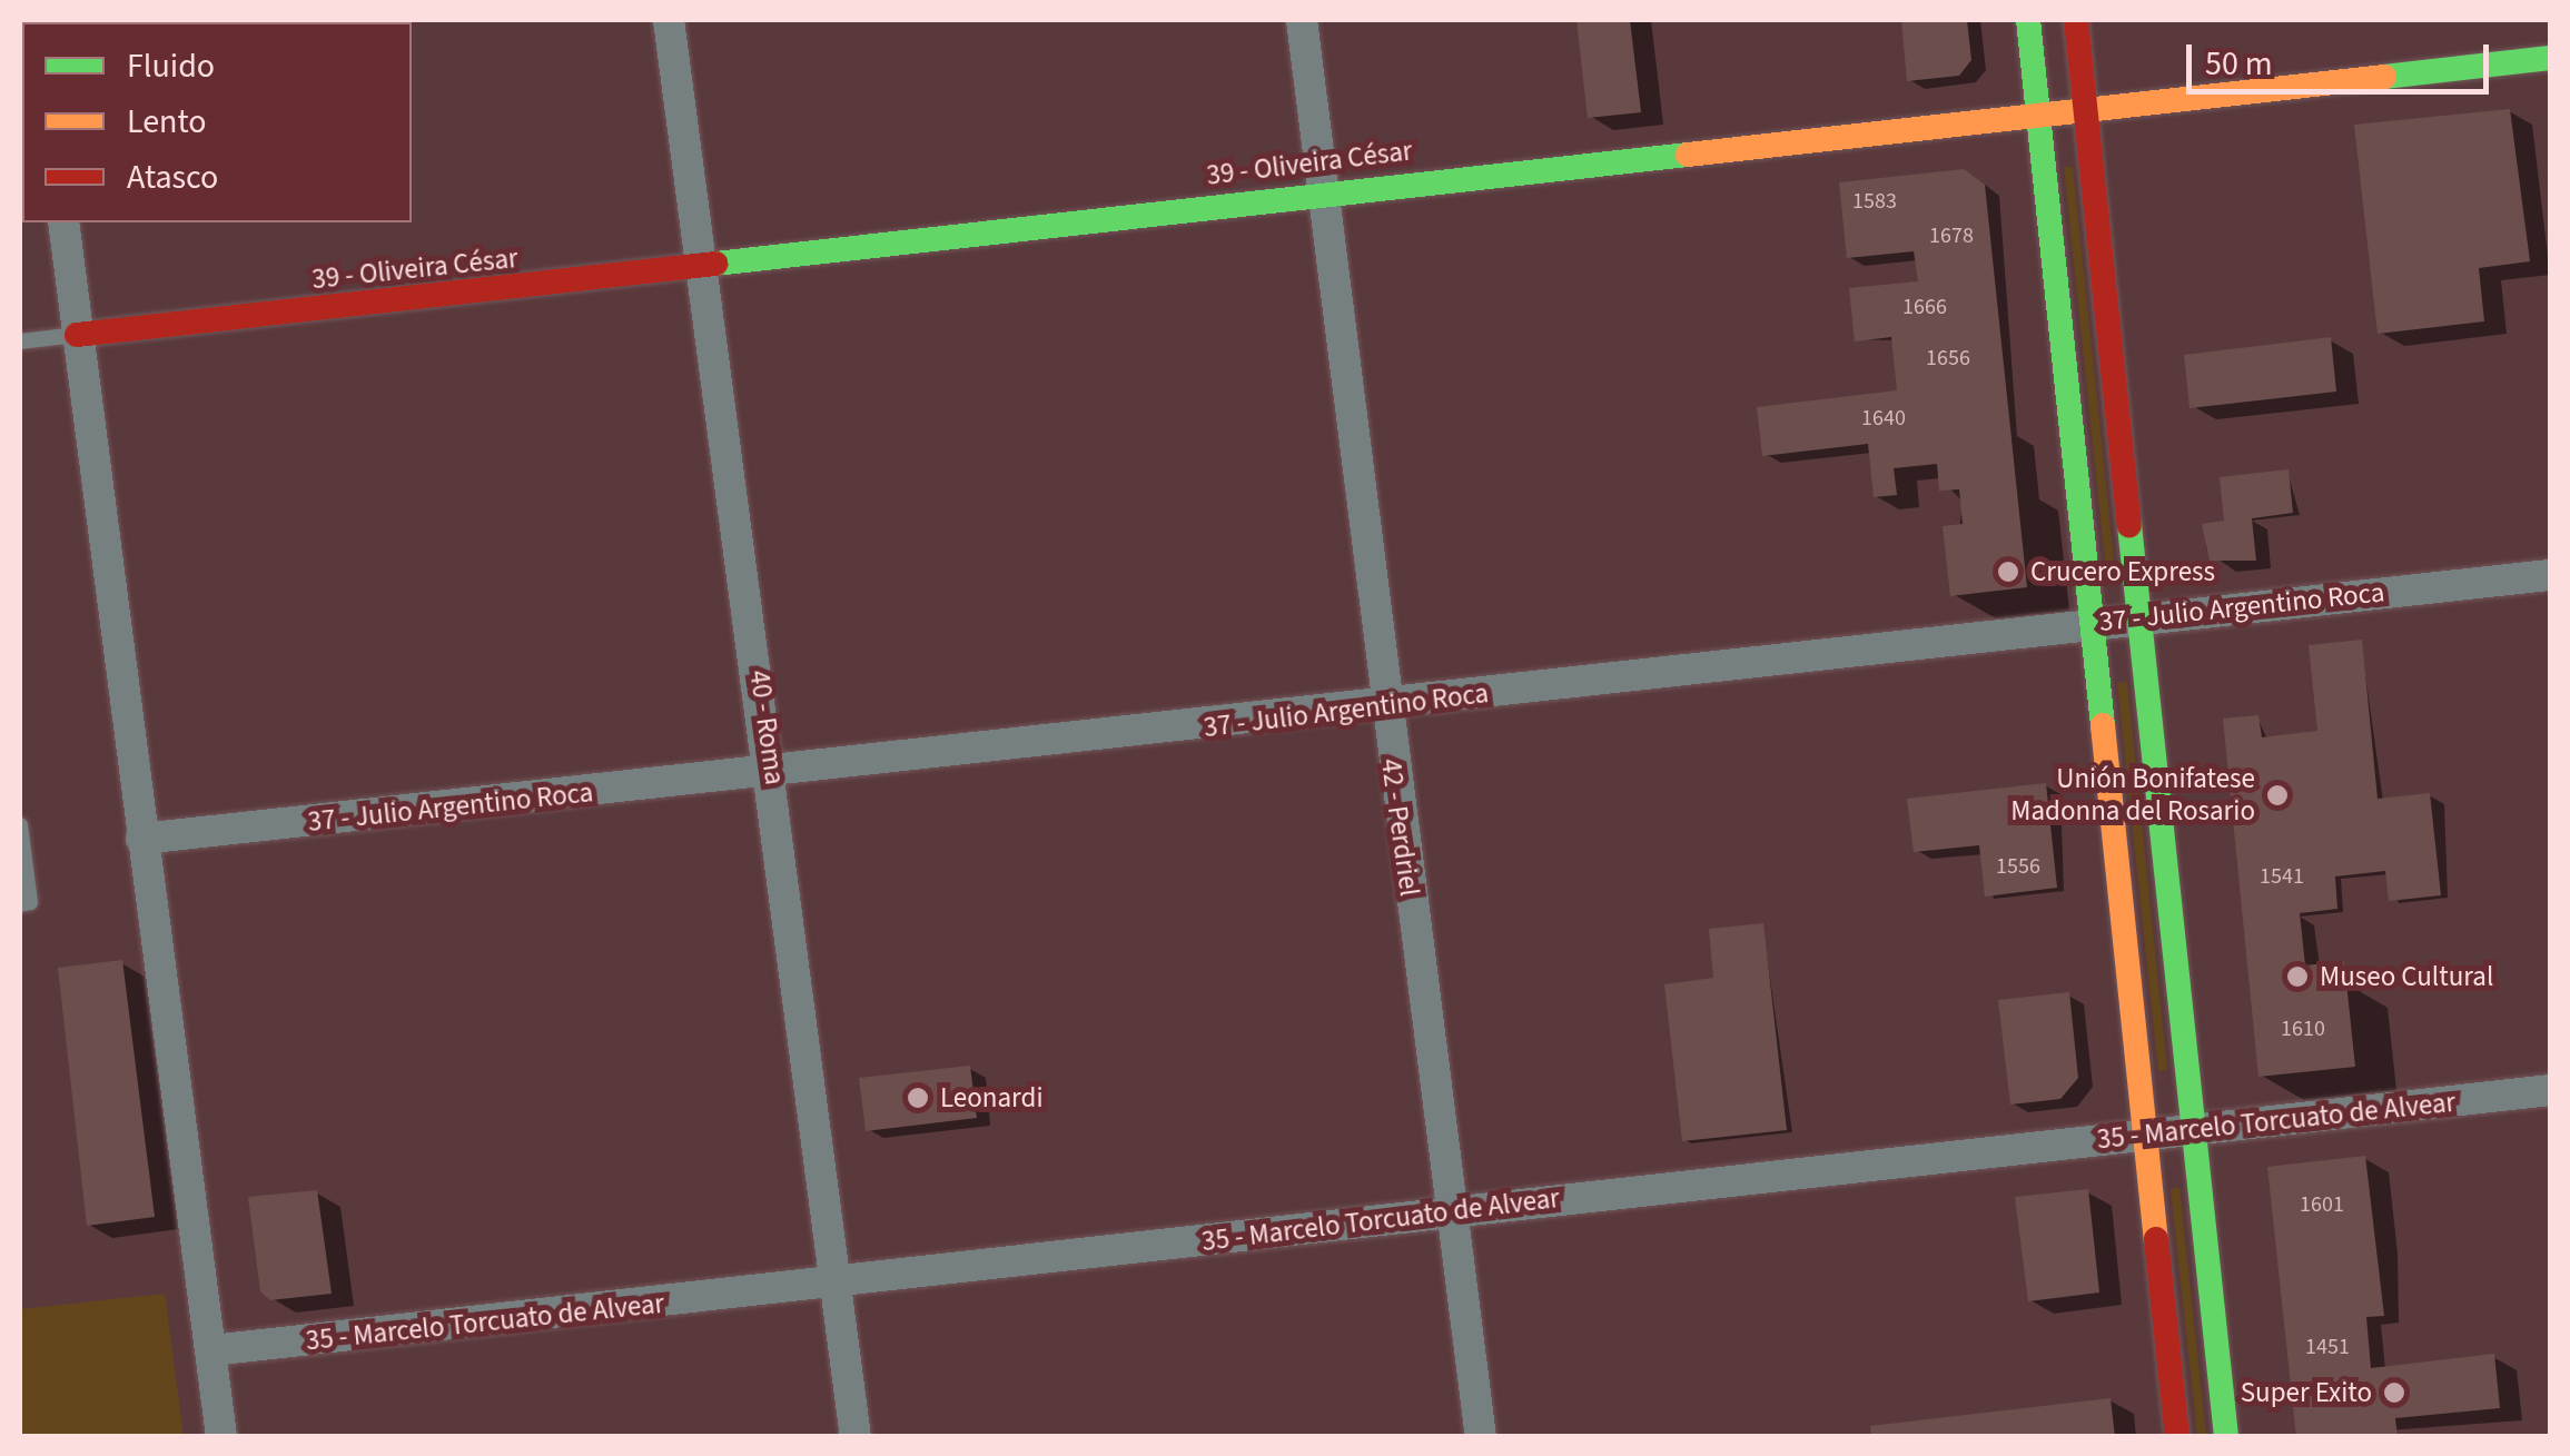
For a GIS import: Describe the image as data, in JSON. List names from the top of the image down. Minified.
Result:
{"streets":{"main road":["39 - Oliveira César"],"street":["37 - Julio Argentino Roca","40 - Roma","42 - Perdriel","35 - Marcelo Torcuato de Alvear"]},"crossings":[["39 - Oliveira César","40 - Roma"],["39 - Oliveira César","42 - Perdriel"],["37 - Julio Argentino Roca","40 - Roma"],["37 - Julio Argentino Roca","42 - Perdriel"],["40 - Roma","35 - Marcelo Torcuato de Alvear"],["42 - Perdriel","35 - Marcelo Torcuato de Alvear"]],"places":["Crucero Express","Unión Bonifatese Madonna del Rosario","Museo Cultural","Leonardi","Super Exito"],"house_numbers":["1583","1678","1666","1656","1640","1556","1541","1610","1601","1451"],"legend":["Fluido","Lento","Atasco"],"scale_bar":"50 m"}
